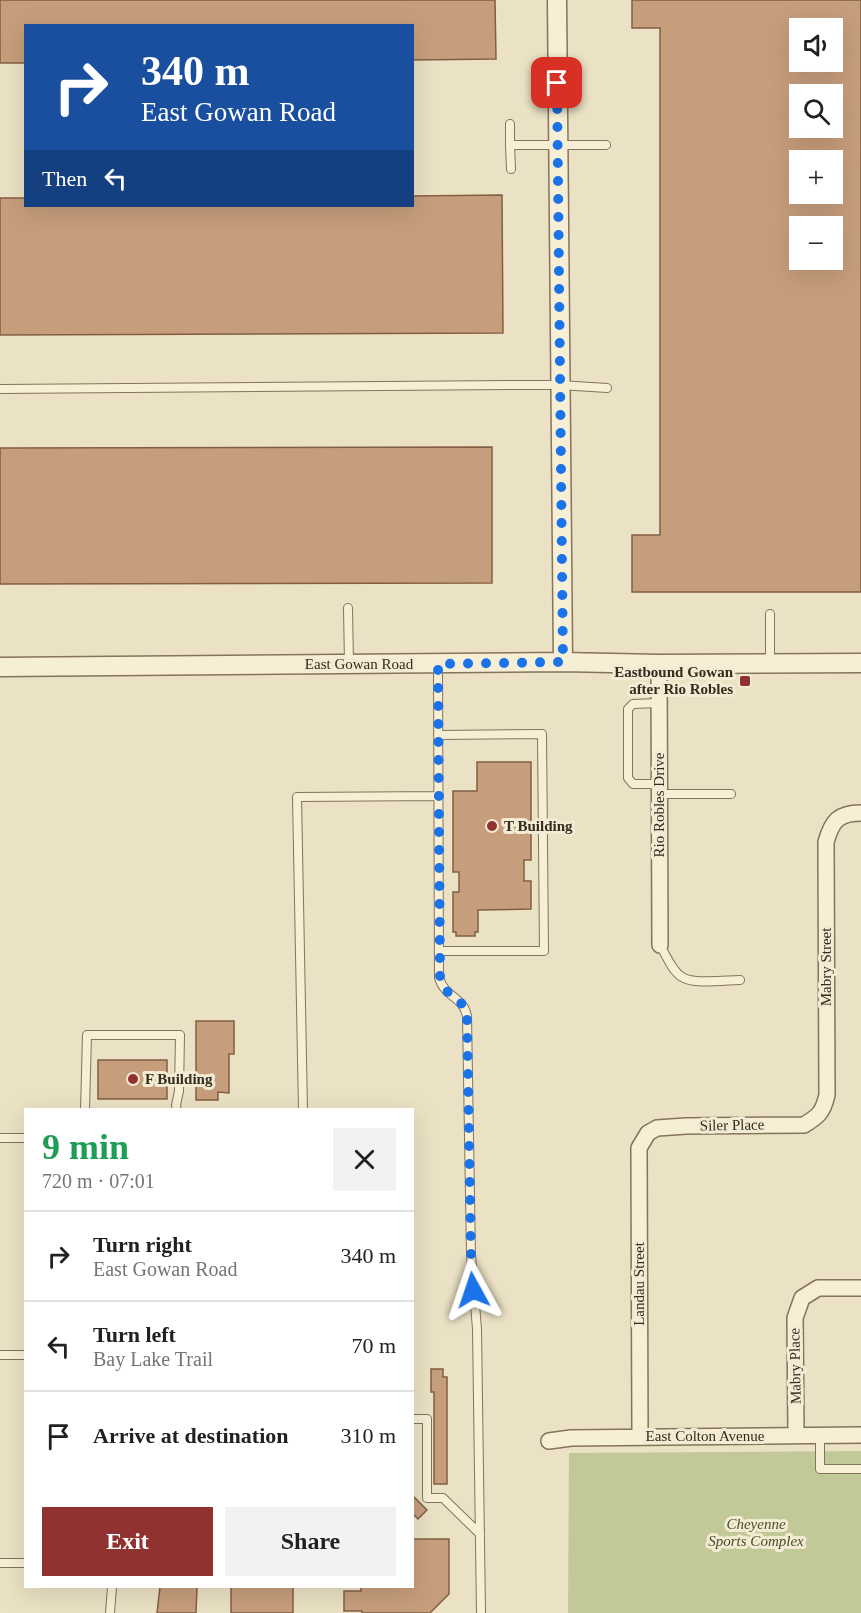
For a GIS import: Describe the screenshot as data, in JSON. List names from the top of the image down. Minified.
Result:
{"streets":{"street":["East Gowan Road","Rio Robles Drive","Mabry Street","Siler Place","Landau Street","Mabry Place","East Colton Avenue"]},"crossings":[["East Gowan Road","Rio Robles Drive"],["Mabry Street","Siler Place"],["Siler Place","Landau Street"],["Landau Street","East Colton Avenue"],["Mabry Place","East Colton Avenue"]],"parks":["Cheyenne Sports Complex"],"places":{"transit":["Eastbound Gowan after Rio Robles"],"other":["T Building","F Building"]},"page":{"map_buttons":["+","−"],"turn":["340 m","East Gowan Road"],"then":"Then","heading":["9 min","720 m · 07:01"],"list":[{"name":"Turn right","note":"East Gowan Road","value":"340 m"},{"name":"Turn left","note":"Bay Lake Trail","value":"70 m"},{"name":"Arrive at destination","value":"310 m"}],"buttons":["Exit","Share"]}}
